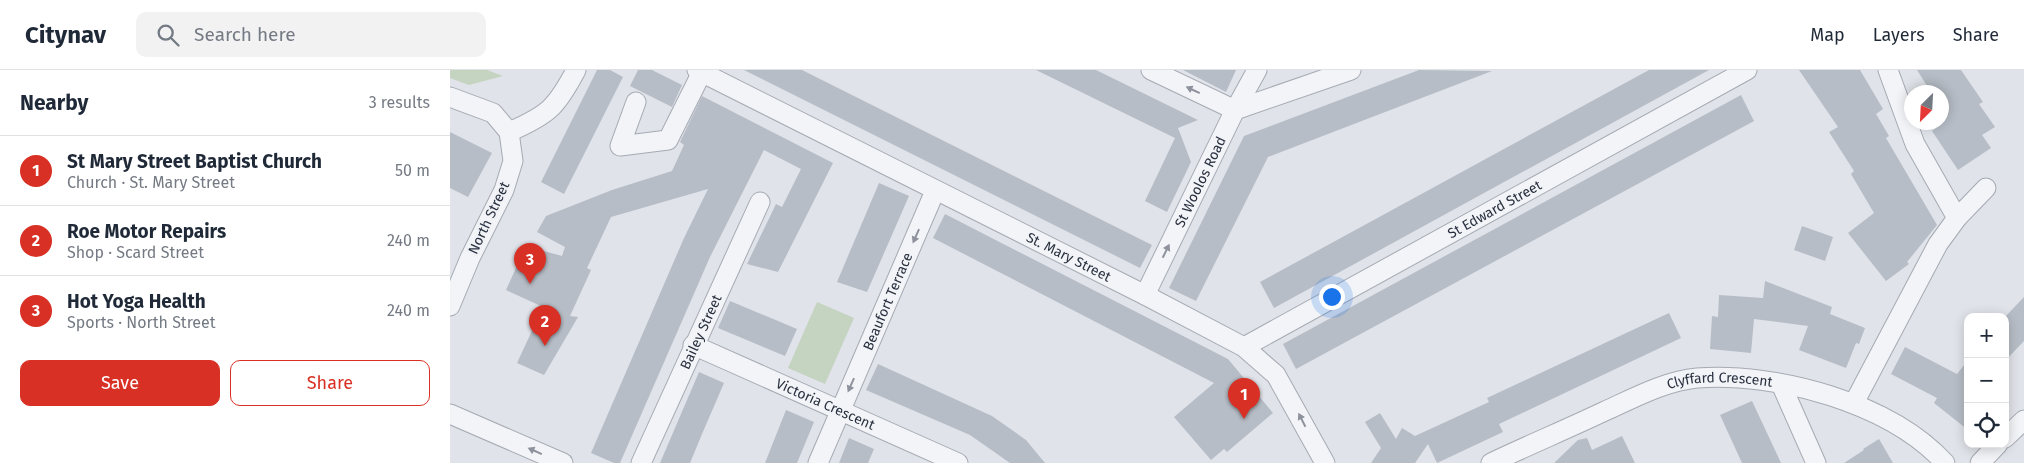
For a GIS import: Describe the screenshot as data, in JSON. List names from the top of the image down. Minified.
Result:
{"streets":{"street":["St Woolos Road","St Edward Street","North Street","St. Mary Street","Beaufort Terrace","Bailey Street","Clyffard Crescent","Victoria Crescent"]},"crossings":[["St Woolos Road","St. Mary Street"],["St Edward Street","St. Mary Street"],["St. Mary Street","Beaufort Terrace"],["Beaufort Terrace","Victoria Crescent"],["Bailey Street","Victoria Crescent"]],"one_way":["St Woolos Road","Beaufort Terrace"],"north":"bottom left","page":{"header":"Citynav","search":"Search here","nav":["Map","Layers","Share"],"heading":["Nearby","3 results"],"list":[{"mark":"1","name":"St Mary Street Baptist Church","note":"Church · St. Mary Street","value":"50 m"},{"mark":"2","name":"Roe Motor Repairs","note":"Shop · Scard Street","value":"240 m"},{"mark":"3","name":"Hot Yoga Health","note":"Sports · North Street","value":"240 m"}],"pins":["3","2","1"],"map_buttons":["+","−"],"buttons":["Save","Share"]}}
